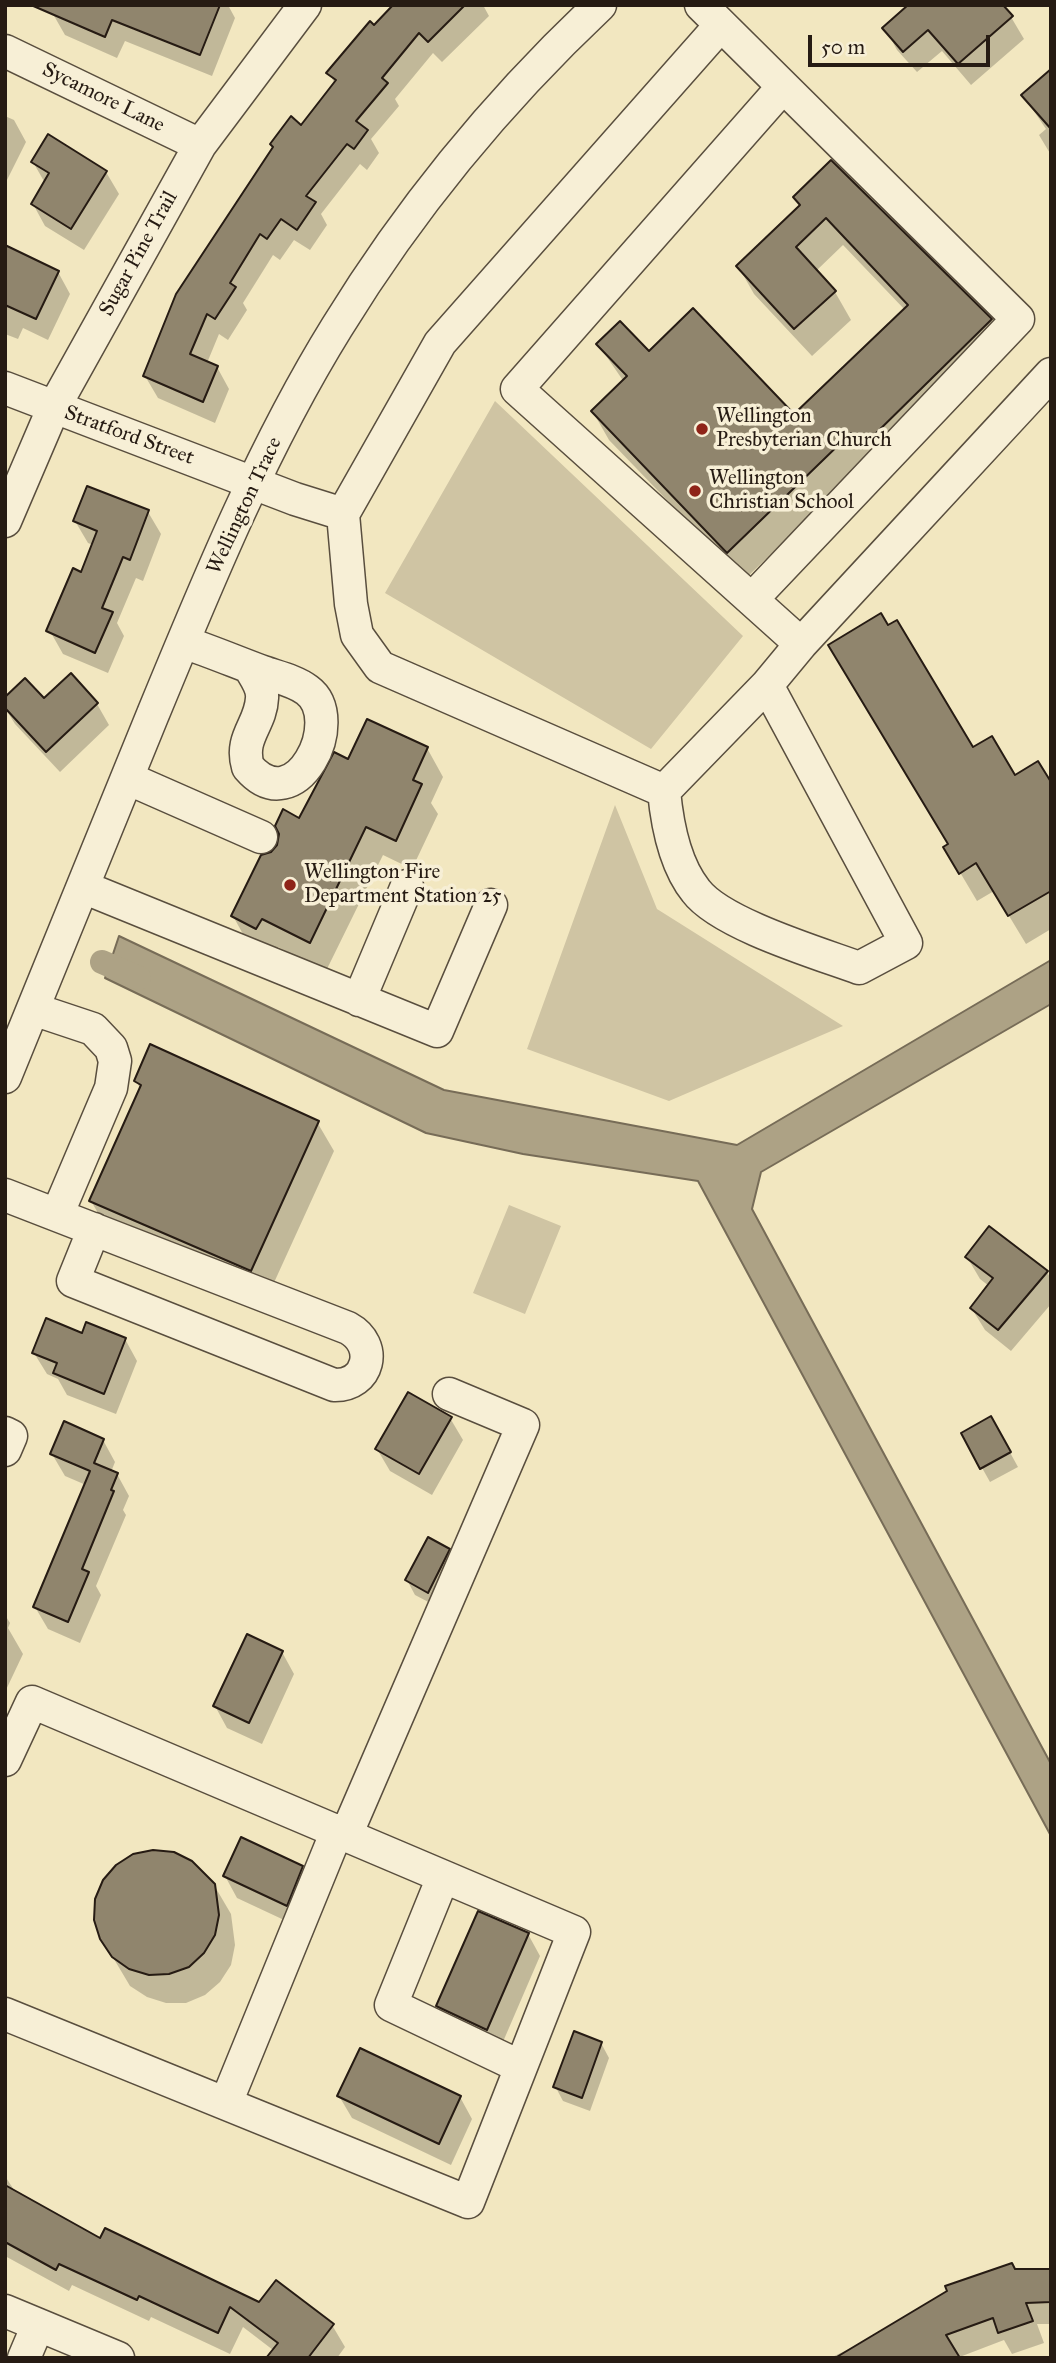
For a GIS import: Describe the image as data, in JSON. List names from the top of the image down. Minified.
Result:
{"streets":{"street":["Sycamore Lane","Sugar Pine Trail","Stratford Street","Wellington Trace"]},"crossings":[["Sycamore Lane","Sugar Pine Trail"],["Sugar Pine Trail","Stratford Street"],["Stratford Street","Wellington Trace"]],"places":["Wellington Presbyterian Church","Wellington Christian School","Wellington Fire Department Station 25"],"scale_bar":"50 m"}
